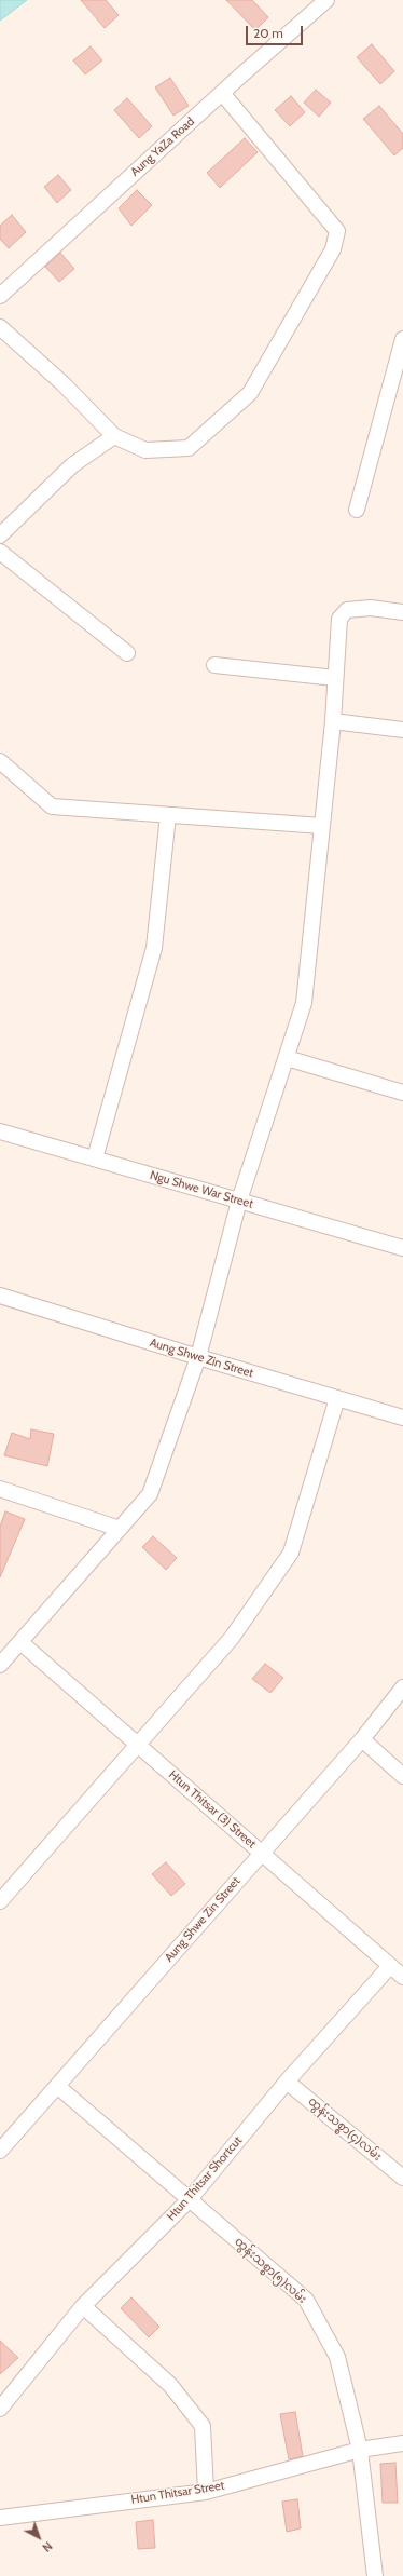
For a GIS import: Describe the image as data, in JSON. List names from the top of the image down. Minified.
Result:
{"streets":{"street":["Aung YaZa Road","Ngu Shwe War Street","Aung Shwe Zin Street","Htun Thitsar (3) Street","ထွန်းသစ္စာ(၄)လမ်း","Htun Thitsar Shortcut","ထွန်းသစ္စာ(၅)လမ်း","Htun Thitsar Street"]},"crossings":[["Aung Shwe Zin Street","Htun Thitsar (3) Street"],["Aung Shwe Zin Street","ထွန်းသစ္စာ(၅)လမ်း"],["Htun Thitsar (3) Street","Htun Thitsar Shortcut"],["ထွန်းသစ္စာ(၄)လမ်း","Htun Thitsar Shortcut"],["Htun Thitsar Shortcut","ထွန်းသစ္စာ(၅)လမ်း"],["ထွန်းသစ္စာ(၅)လမ်း","Htun Thitsar Street"]],"scale_bar":"20 m","north":"bottom right"}
